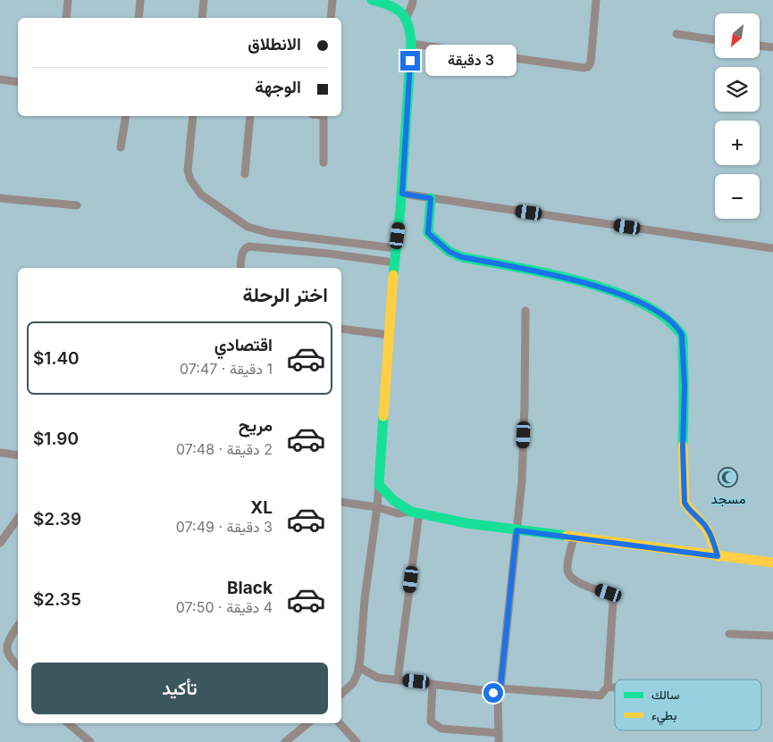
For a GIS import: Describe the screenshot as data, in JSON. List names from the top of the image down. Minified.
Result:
{"places":{"mosque":["مسجد"]},"legend":["سالك","بطيء"],"north":"bottom left","page":{"map_buttons":["+","−"],"banner":["الانطلاق","الوجهة"],"bubble":"3 دقيقة","heading":"اختر الرحلة","list":[{"name":"اقتصادي","note":"1 دقيقة · 07:47","value":"$1.40"},{"name":"مريح","note":"2 دقيقة · 07:48","value":"$1.90"},{"name":"XL","note":"3 دقيقة · 07:49","value":"$2.39"},{"name":"Black","note":"4 دقيقة · 07:50","value":"$2.35"}],"buttons":"تأكيد"}}
